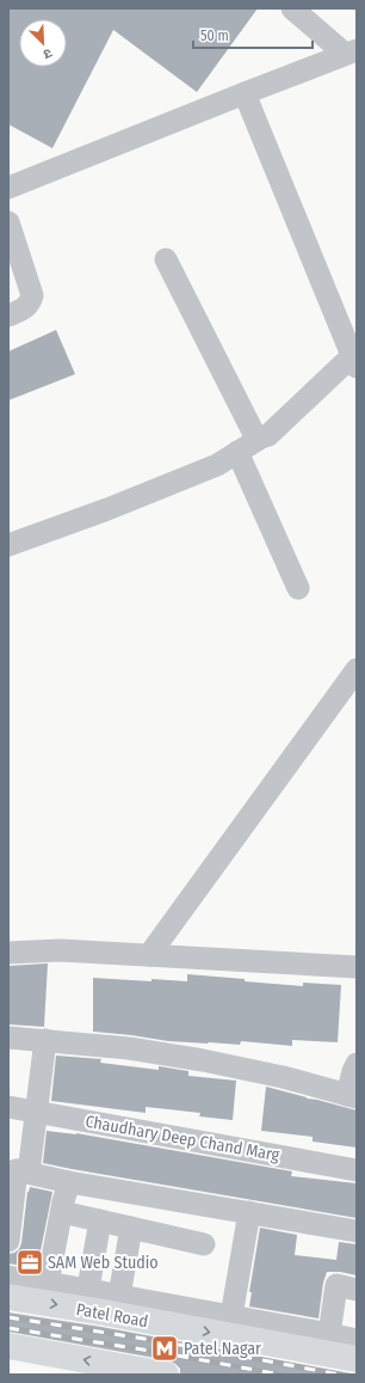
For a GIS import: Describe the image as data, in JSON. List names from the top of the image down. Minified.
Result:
{"streets":{"main road":["Patel Road"],"street":["Chaudhary Deep Chand Marg"]},"places":{"office":["SAM Web Studio"],"metro station":["Patel Nagar"]},"scale_bar":"50 m","north":"bottom right"}
